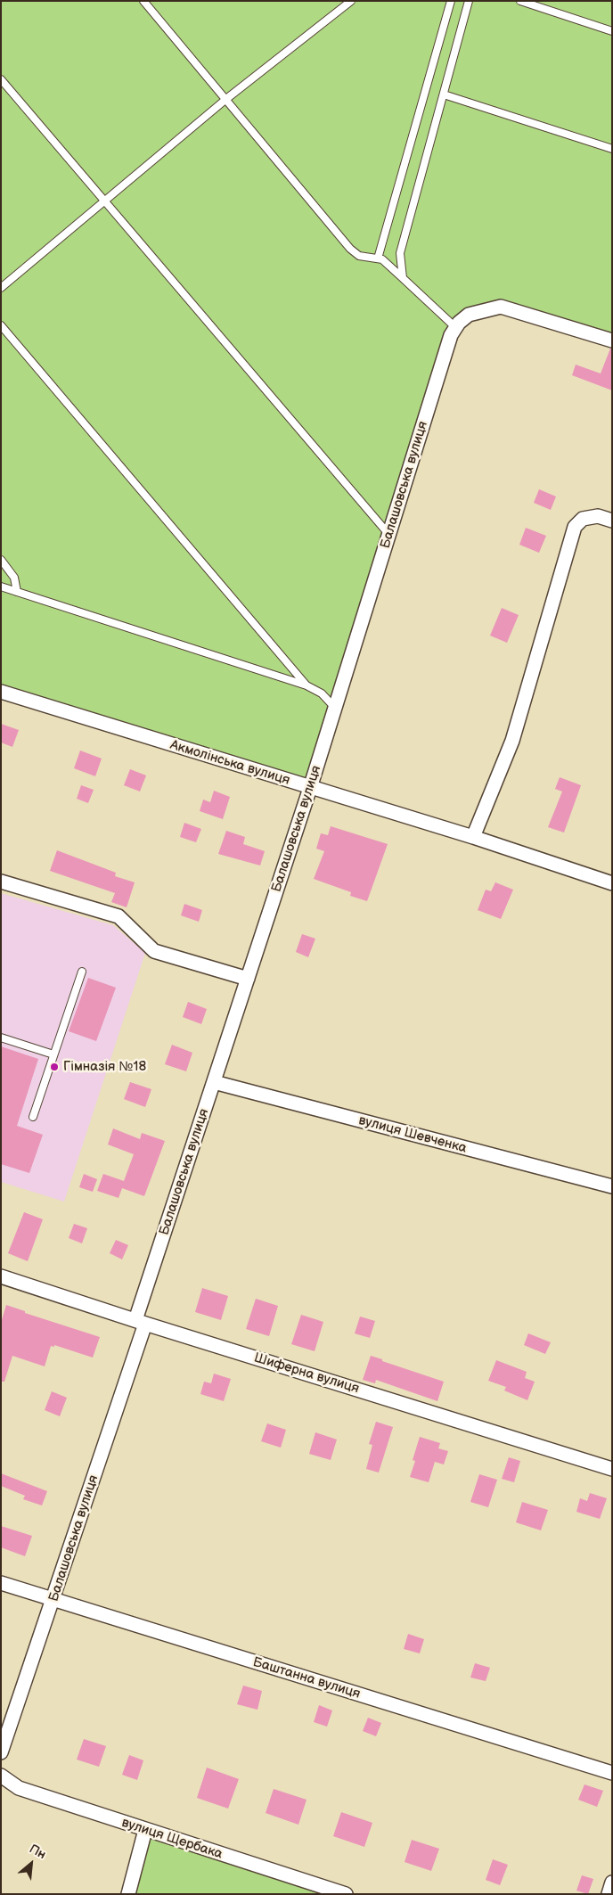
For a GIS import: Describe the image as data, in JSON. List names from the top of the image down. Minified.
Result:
{"streets":{"street":["Балашовська вулиця","Акмолінська вулиця","вулиця Шевченка","Шиферна вулиця","Баштанна вулиця","вулиця Щербака"]},"crossings":[["Балашовська вулиця","Акмолінська вулиця"],["Балашовська вулиця","вулиця Шевченка"],["Балашовська вулиця","Шиферна вулиця"],["Балашовська вулиця","Баштанна вулиця"]],"places":["Гімназія №18"],"north":"top right"}
